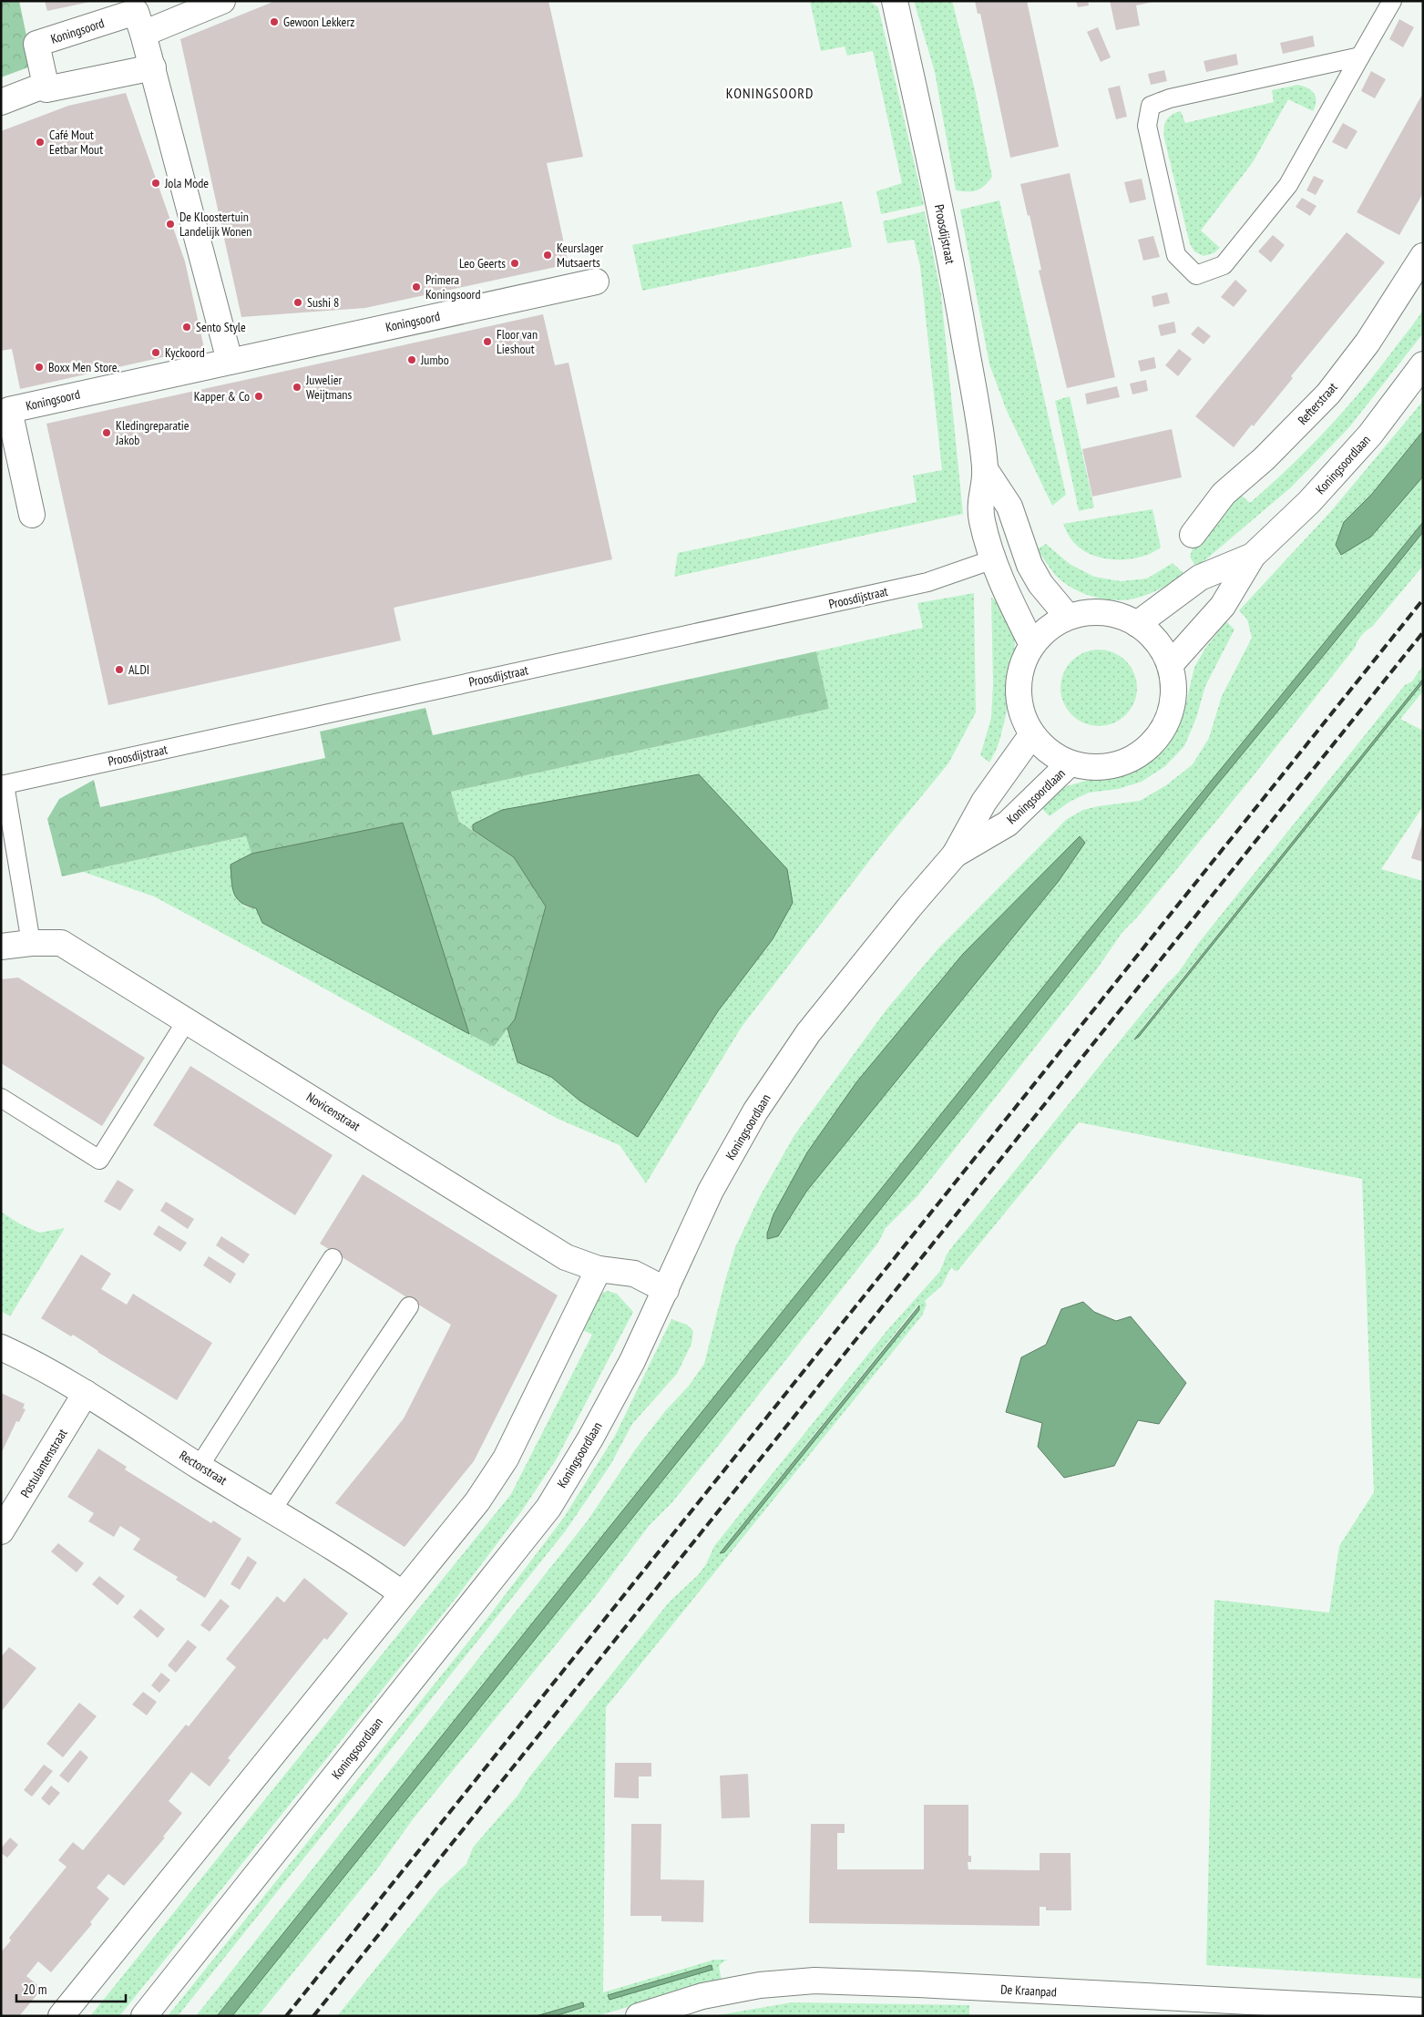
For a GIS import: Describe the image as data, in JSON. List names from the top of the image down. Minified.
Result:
{"streets":{"street":["Koningsoord","Proosdijstraat","Refterstraat","Koningsoordlaan","Novicenstraat","Postulantenstraat","Rectorstraat","De Kraanpad"]},"crossings":[["Proosdijstraat","Koningsoordlaan"],["Koningsoordlaan","Novicenstraat"],["Postulantenstraat","Rectorstraat"]],"districts":["KONINGSOORD"],"places":["Gewoon Lekkerz","Café Mout Eetbar Mout","Jola Mode","De Kloostertuin Landelijk Wonen","Keurslager Mutsaerts","Leo Geerts","Primera Koningsoord","Sushi 8","Sento Style","Floor van Lieshout","Kyckoord","Jumbo","Boxx Men Store.","Juwelier Weijtmans","Kapper & Co","Kledingreparatie Jakob","ALDI"],"scale_bar":"20 m"}
